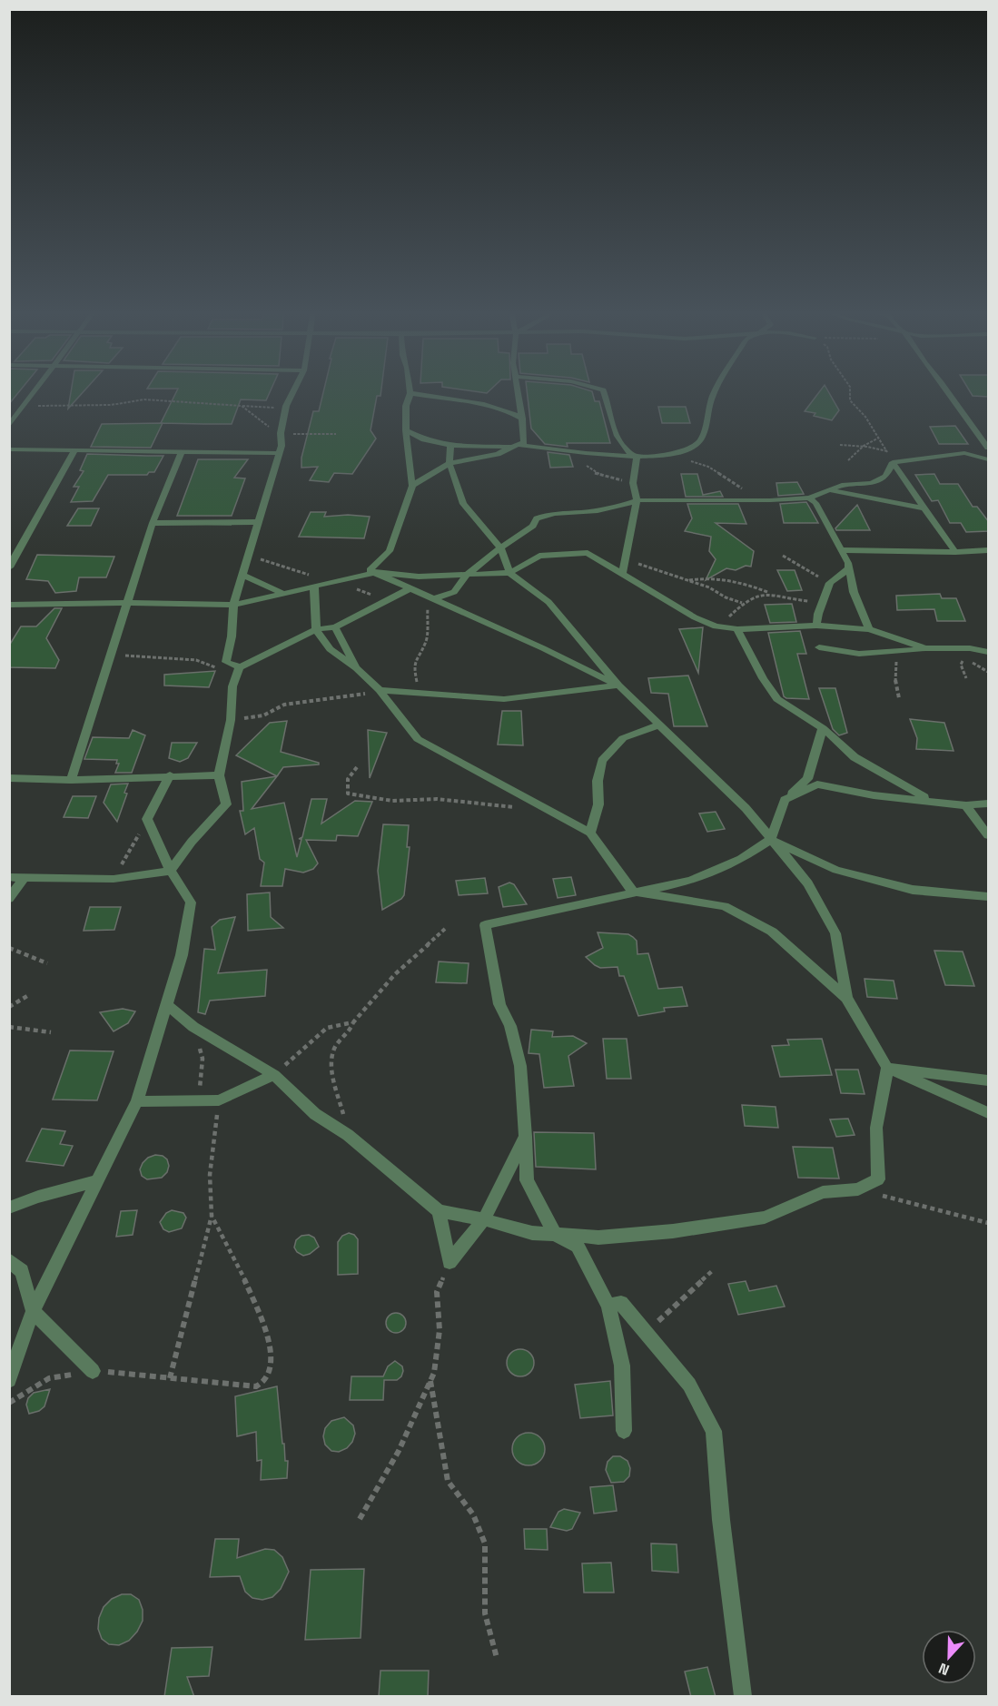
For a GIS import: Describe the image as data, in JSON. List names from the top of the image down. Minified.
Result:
{"north":"bottom"}
